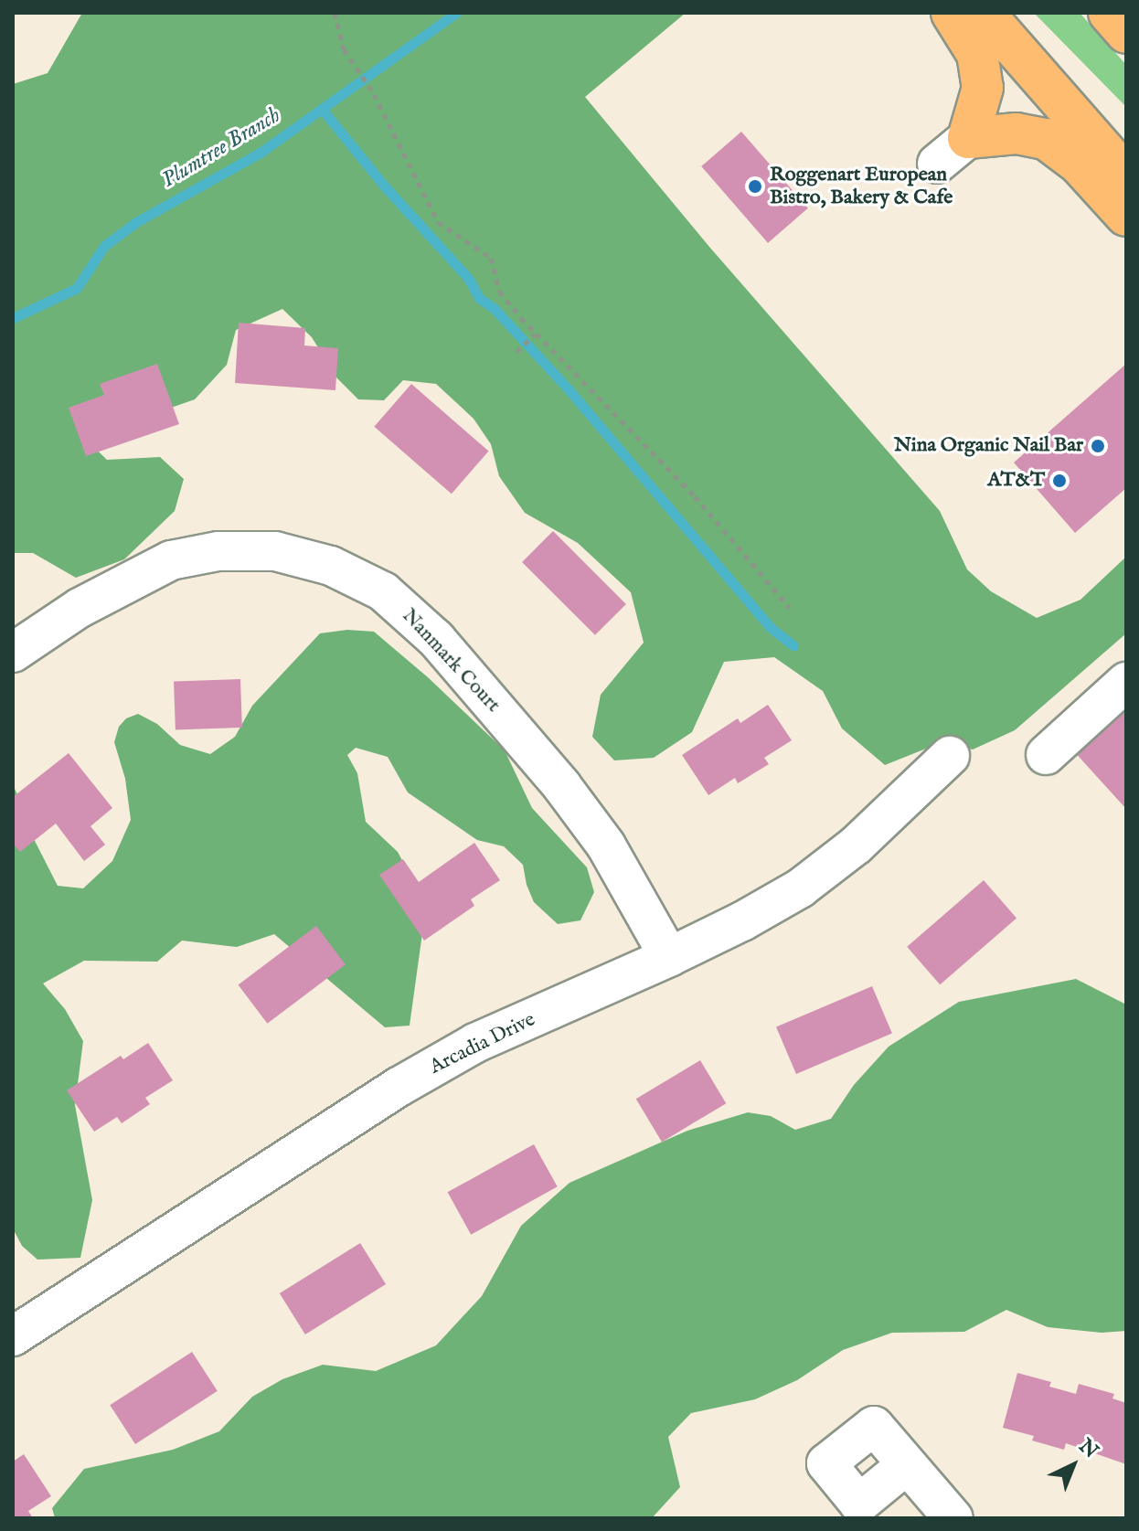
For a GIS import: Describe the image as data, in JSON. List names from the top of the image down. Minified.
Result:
{"streets":{"street":["Nanmark Court","Arcadia Drive"]},"crossings":[["Nanmark Court","Arcadia Drive"]],"water":["Plumtree Branch"],"places":["Roggenart European Bistro, Bakery & Cafe","Nina Organic Nail Bar","AT&T"],"north":"top right"}
